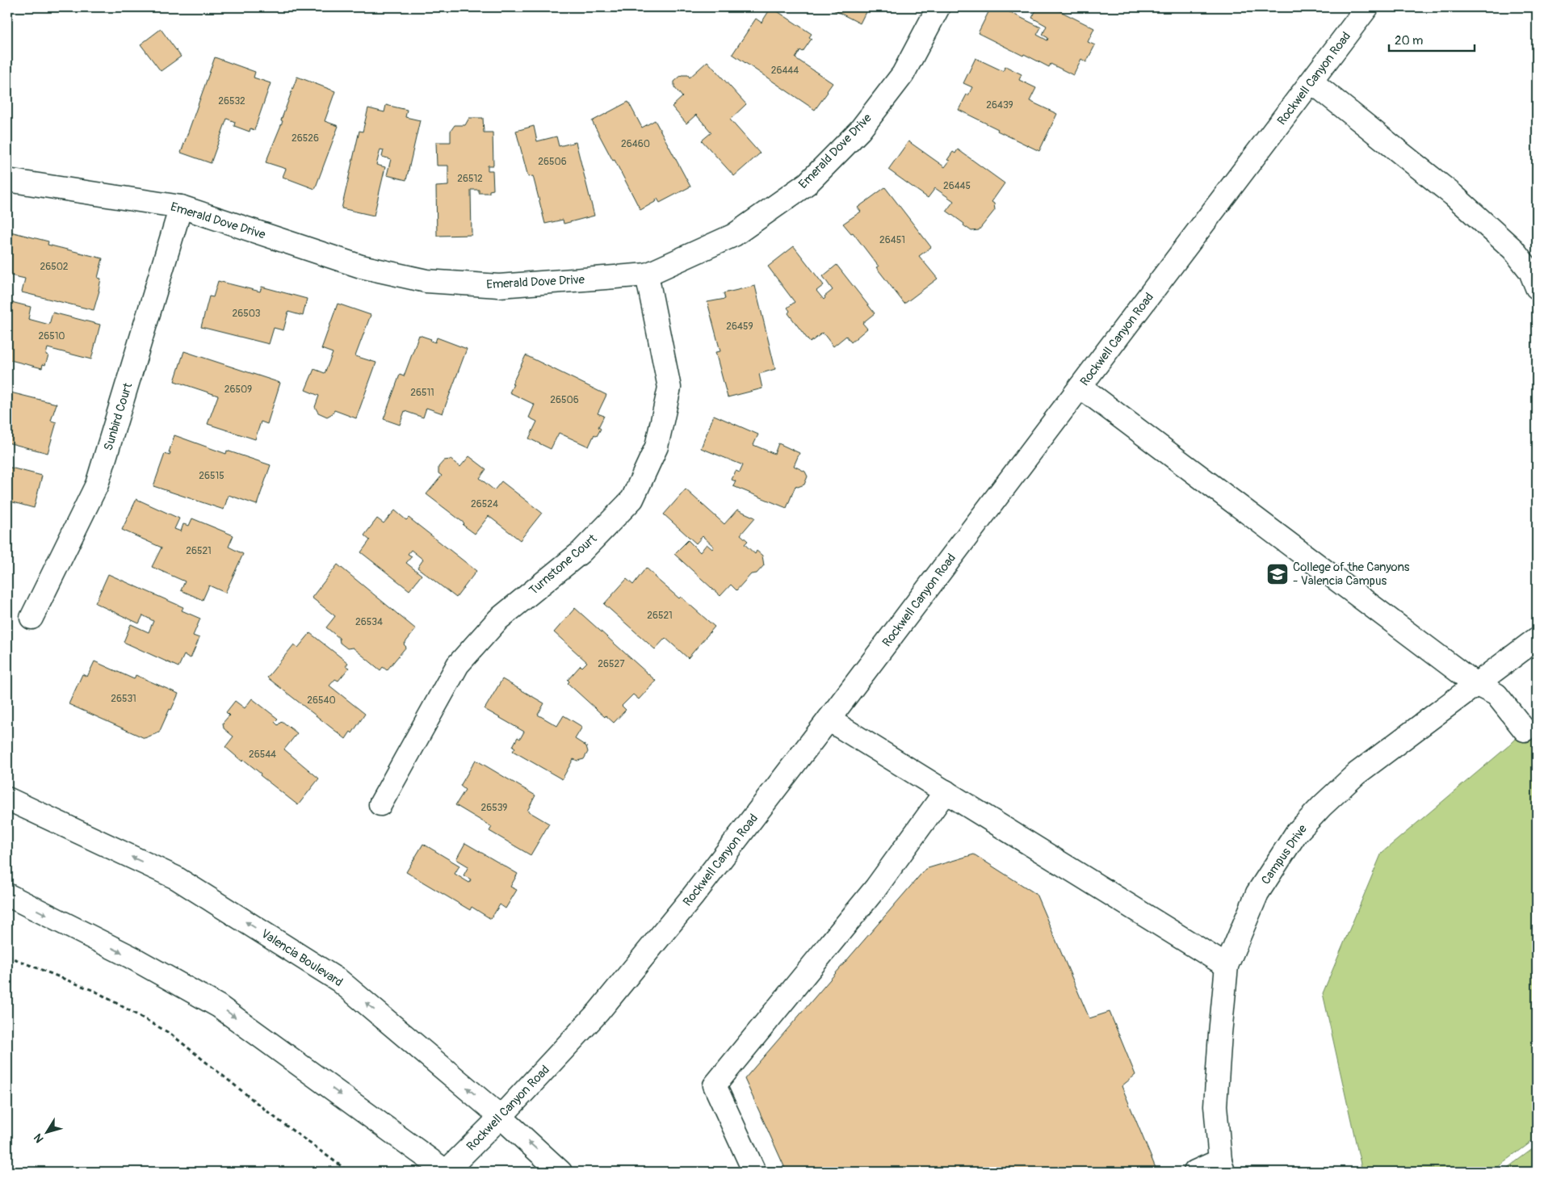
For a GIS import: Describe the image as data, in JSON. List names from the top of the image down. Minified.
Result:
{"streets":{"street":["Rockwell Canyon Road","Emerald Dove Drive","Sunbird Court","Turnstone Court","Campus Drive","Valencia Boulevard"]},"crossings":[["Rockwell Canyon Road","Valencia Boulevard"],["Emerald Dove Drive","Sunbird Court"],["Emerald Dove Drive","Turnstone Court"]],"places":{"school or university":["College of the Canyons - Valencia Campus"]},"house_numbers":["26444","26532","26439","26526","26460","26506","26512","26445","26451","26502","26503","26459","26510","26509","26511","26506","26515","26524","26521","26521","26534","26527","26531","26540","26544","26539"],"scale_bar":"20 m","north":"bottom left"}
